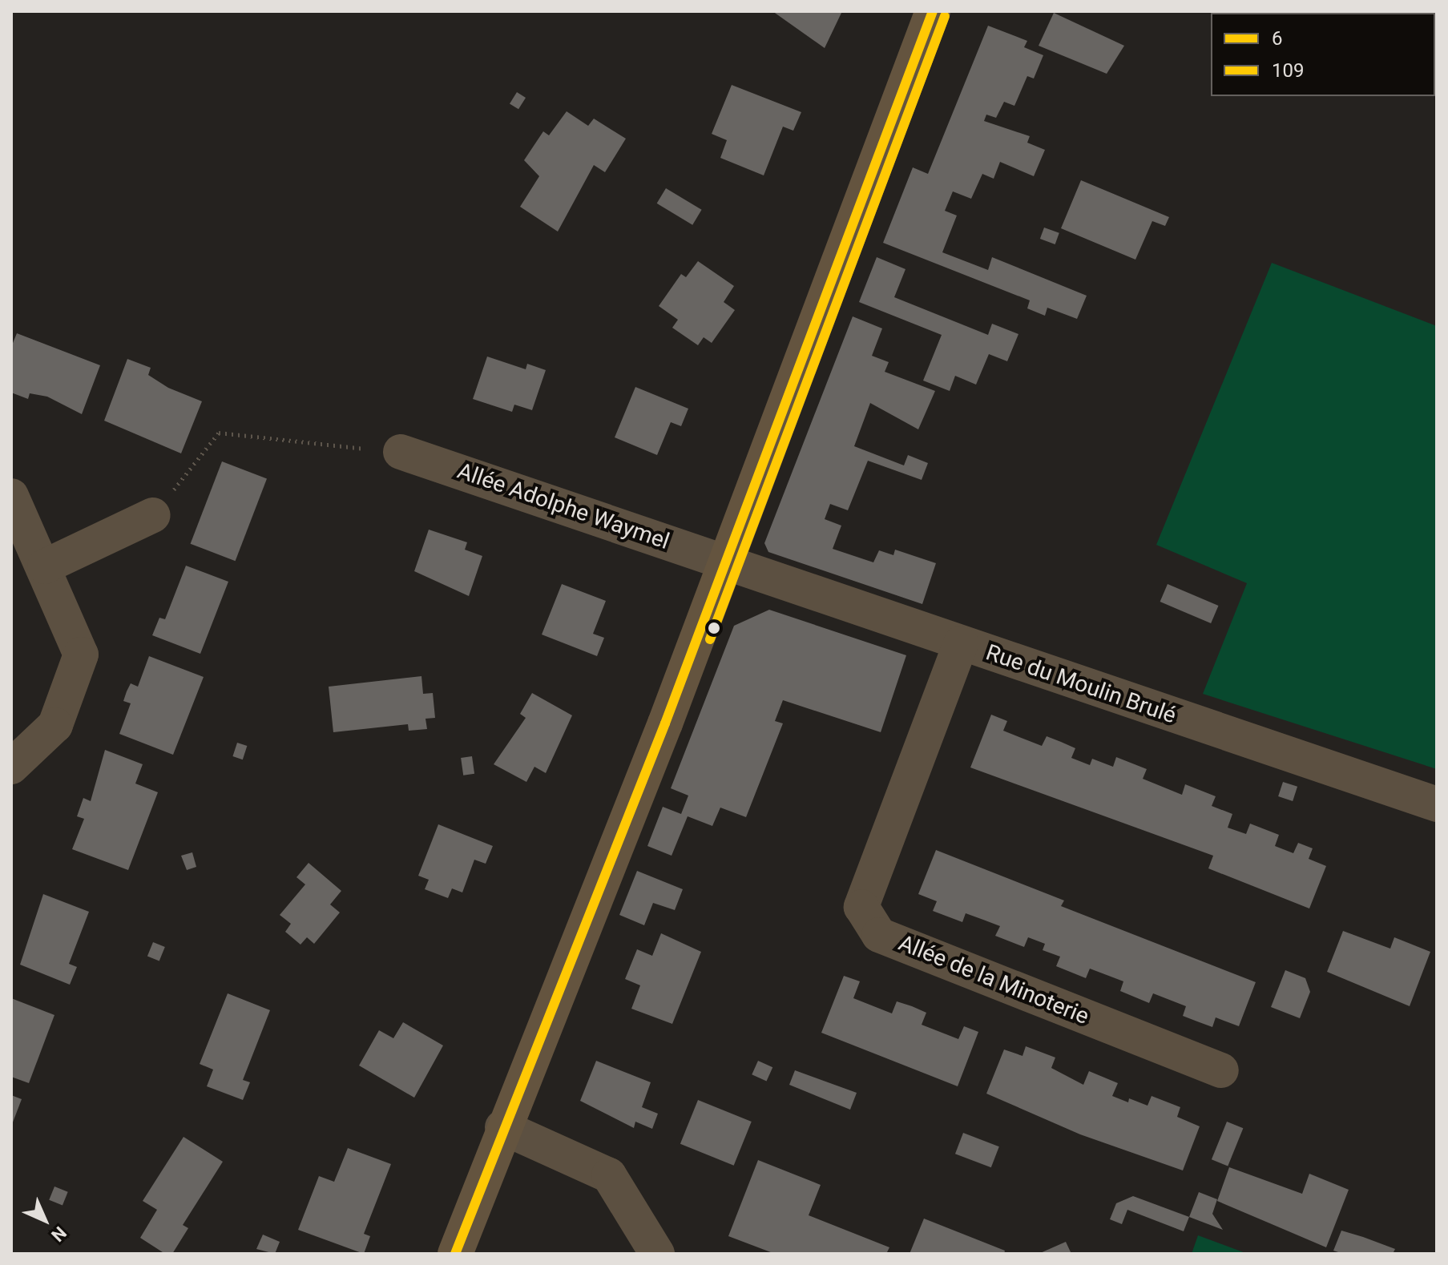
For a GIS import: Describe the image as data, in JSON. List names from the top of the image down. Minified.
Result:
{"streets":{"street":["Allée Adolphe Waymel","Rue du Moulin Brulé","Allée de la Minoterie"]},"crossings":[["Allée Adolphe Waymel","Rue du Moulin Brulé"],["Rue du Moulin Brulé","Allée de la Minoterie"]],"lines":["transit line 6","transit line 109"],"legend":["6","109"],"north":"bottom right"}
